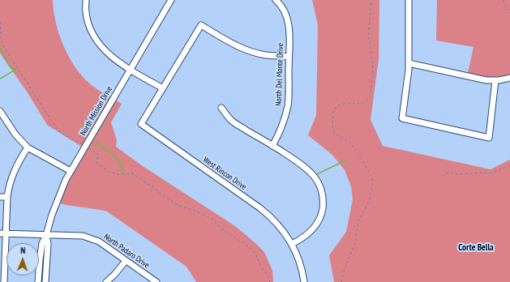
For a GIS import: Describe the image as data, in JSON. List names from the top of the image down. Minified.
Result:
{"streets":{"street":["North Del Monte Drive","North Mission Drive","West Rincon Drive","North Padaro Drive"]},"crossings":[["North Mission Drive","North Padaro Drive"]],"districts":["Corte Bella"],"north":"top"}
